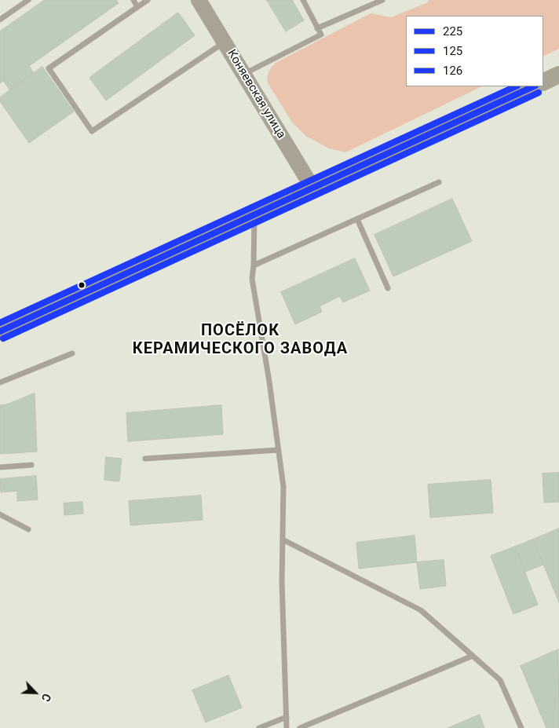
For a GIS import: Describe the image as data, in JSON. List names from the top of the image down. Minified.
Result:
{"streets":{"street":["Коняевская улица"]},"districts":["ПОСЁЛОК КЕРАМИЧЕСКОГО ЗАВОДА"],"lines":["transit line 225","transit line 126","transit line 125"],"legend":["225","125","126"],"north":"bottom right"}
